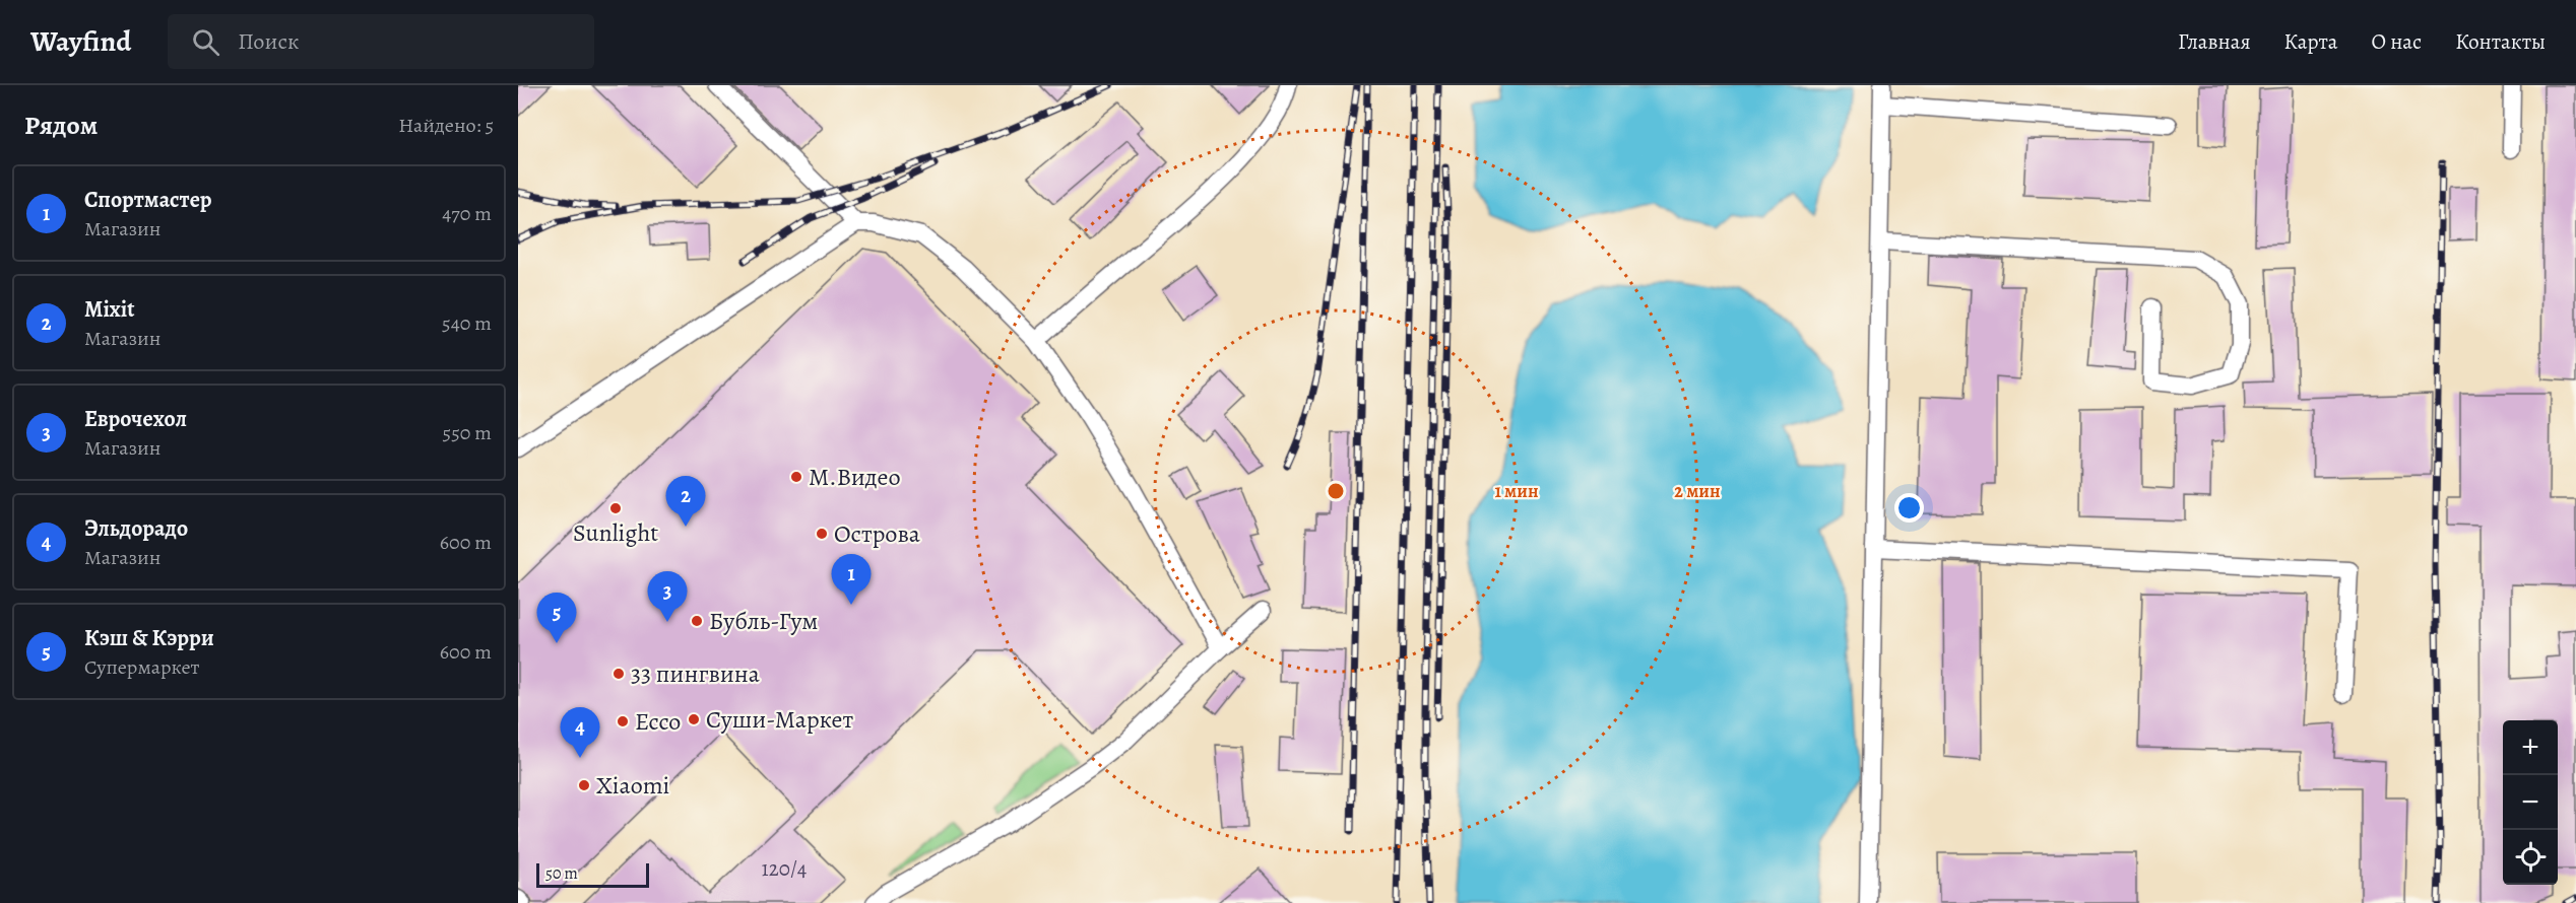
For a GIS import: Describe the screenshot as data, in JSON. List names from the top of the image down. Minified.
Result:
{"places":["М.Видео","Sunlight","Острова","Бубль-Гум","33 пингвина","Суши-Маркет","Ecco","Xiaomi"],"house_numbers":["120/4"],"scale_bar":"50 m","page":{"header":"Wayfind","search":"Поиск","nav":["Главная","Карта","О нас","Контакты"],"heading":["Рядом","Найдено: 5"],"list":[{"mark":"1","name":"Спортмастер","note":"Магазин","value":"470 m"},{"mark":"2","name":"Mixit","note":"Магазин","value":"540 m"},{"mark":"3","name":"Еврочехол","note":"Магазин","value":"550 m"},{"mark":"4","name":"Эльдорадо","note":"Магазин","value":"600 m"},{"mark":"5","name":"Кэш & Кэрри","note":"Супермаркет","value":"600 m"}],"pins":["2","1","3","5","4"],"map_buttons":["+","−"],"scale":"50 m"},"rings":["1 мин","2 мин"]}
